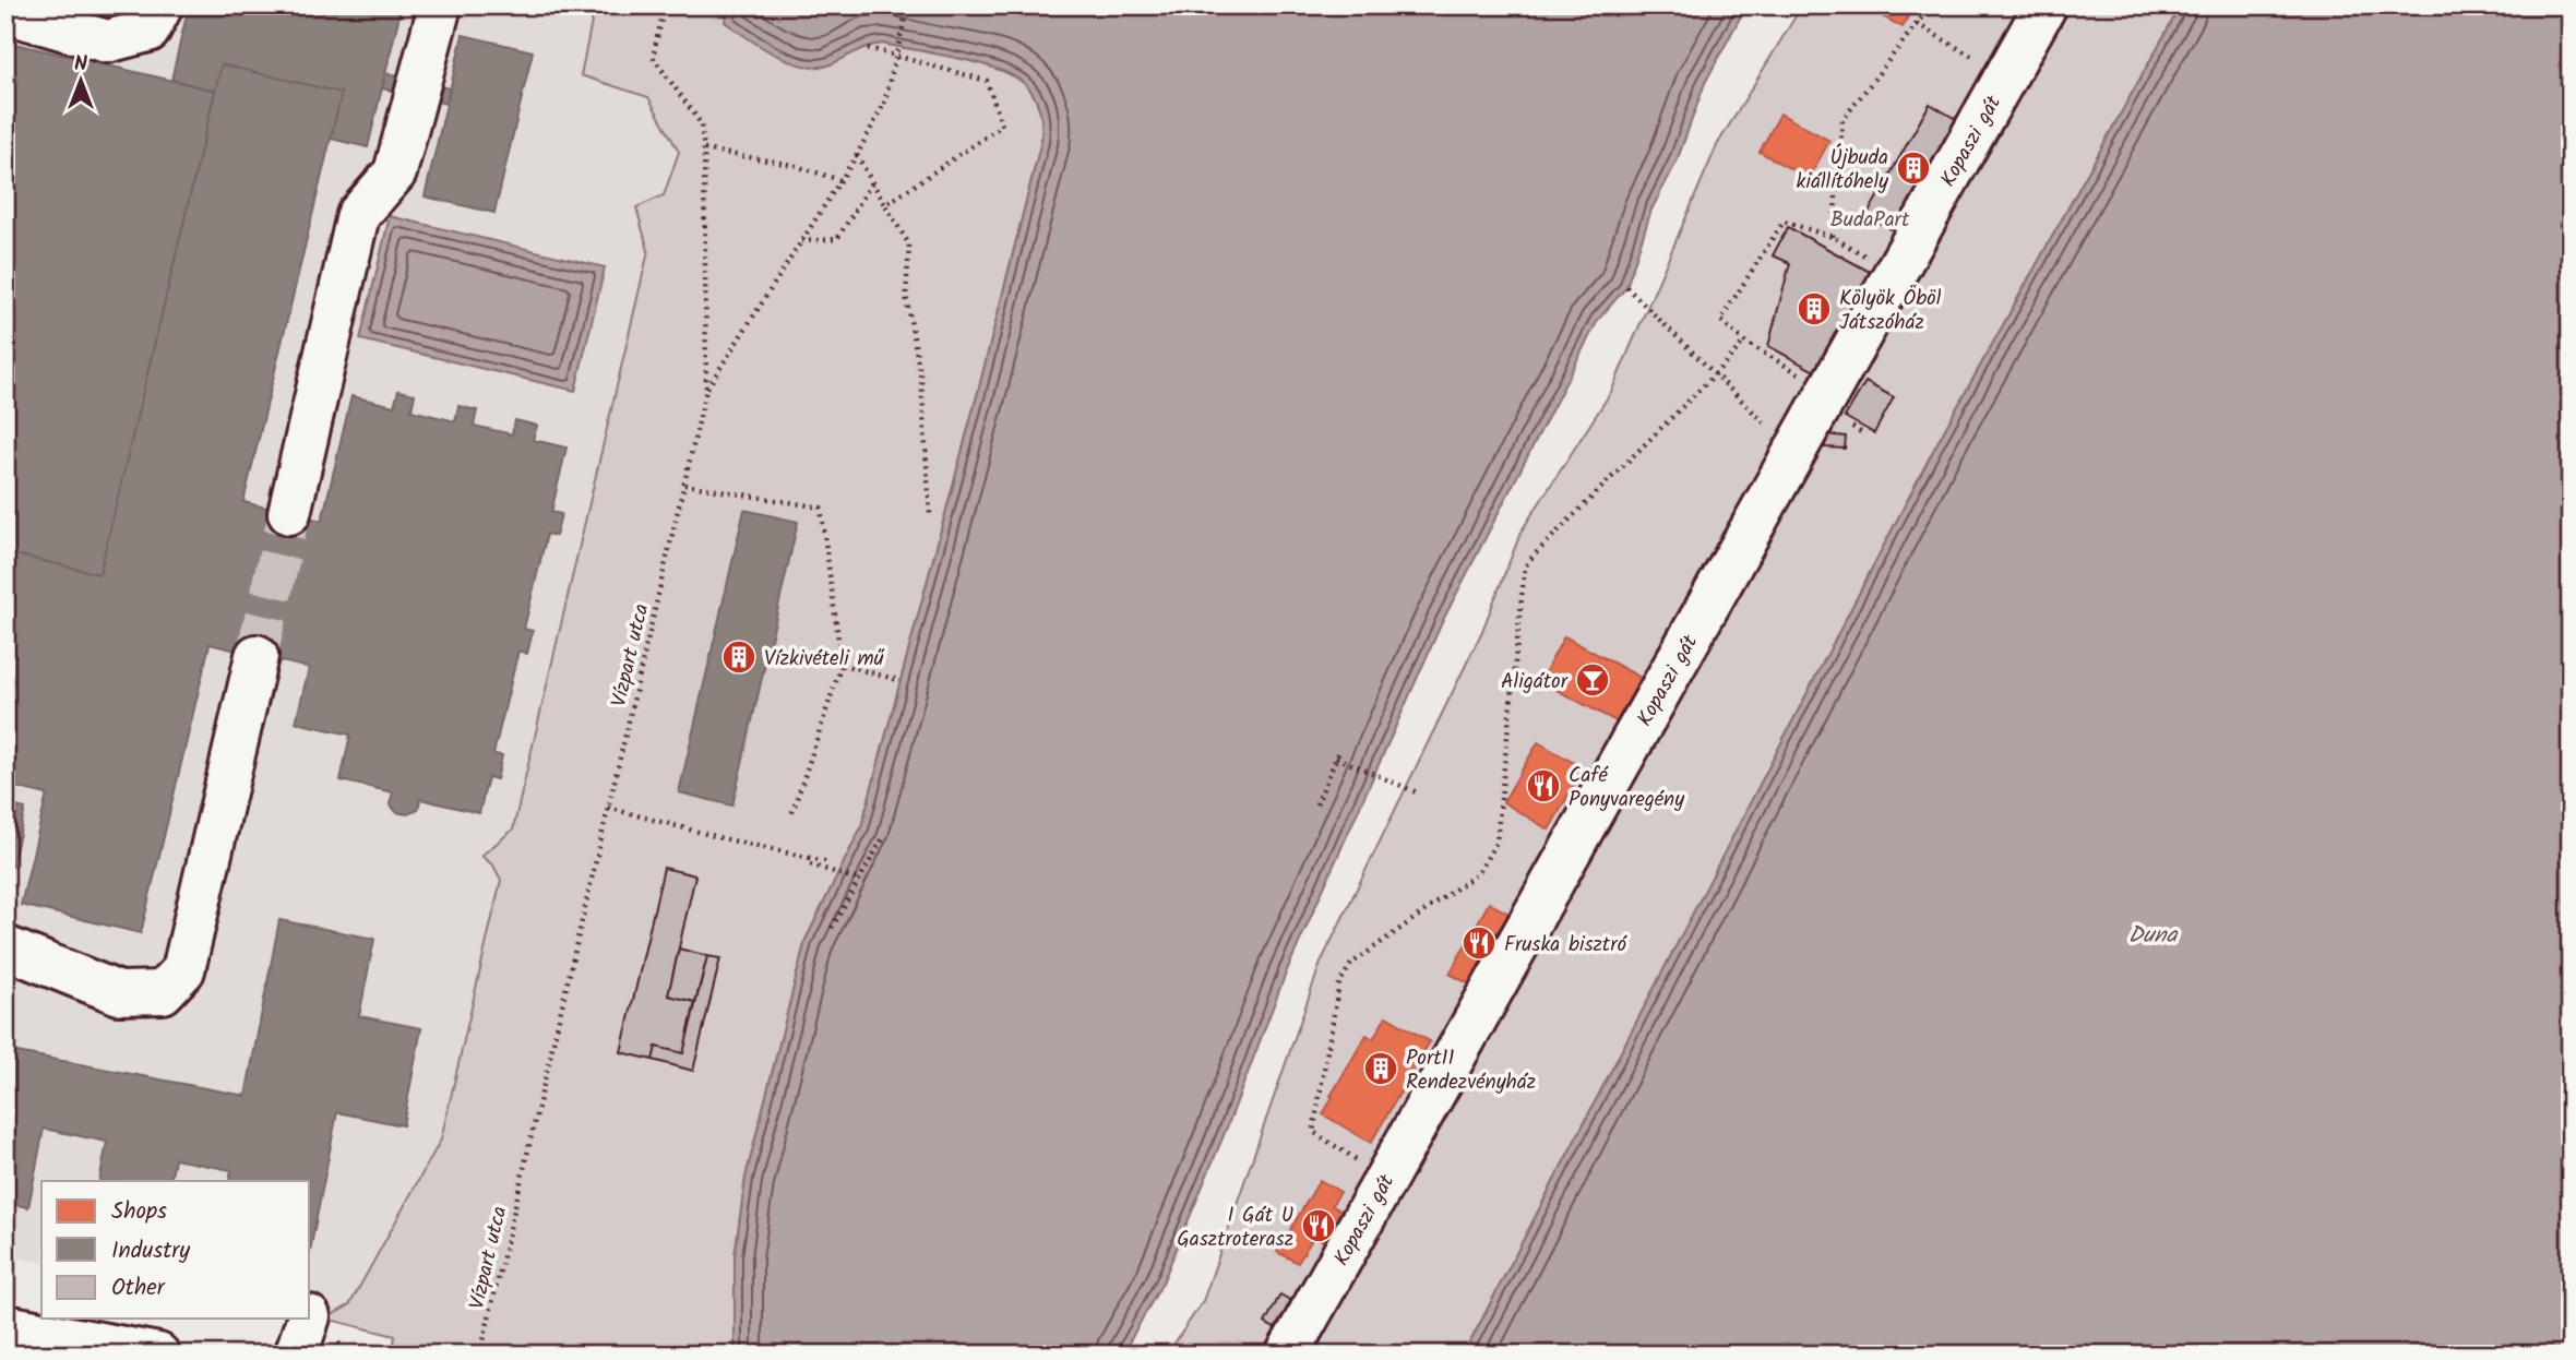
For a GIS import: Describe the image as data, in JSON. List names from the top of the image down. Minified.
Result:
{"streets":{"street":["Kopaszi gát"],"path":["Vízpart utca"]},"water":["Duna"],"parks":["BudaPart"],"places":{"building":["Újbuda kiállítóhely","Kölyök Öböl Játszóház","Vízkivételi mű","Port11 Rendezvényház"],"bar":["Aligátor"],"restaurant":["Café Ponyvaregény","Fruska bisztró","I Gát U Gasztroterasz"]},"legend":["Shops","Industry","Other"],"north":"top"}
